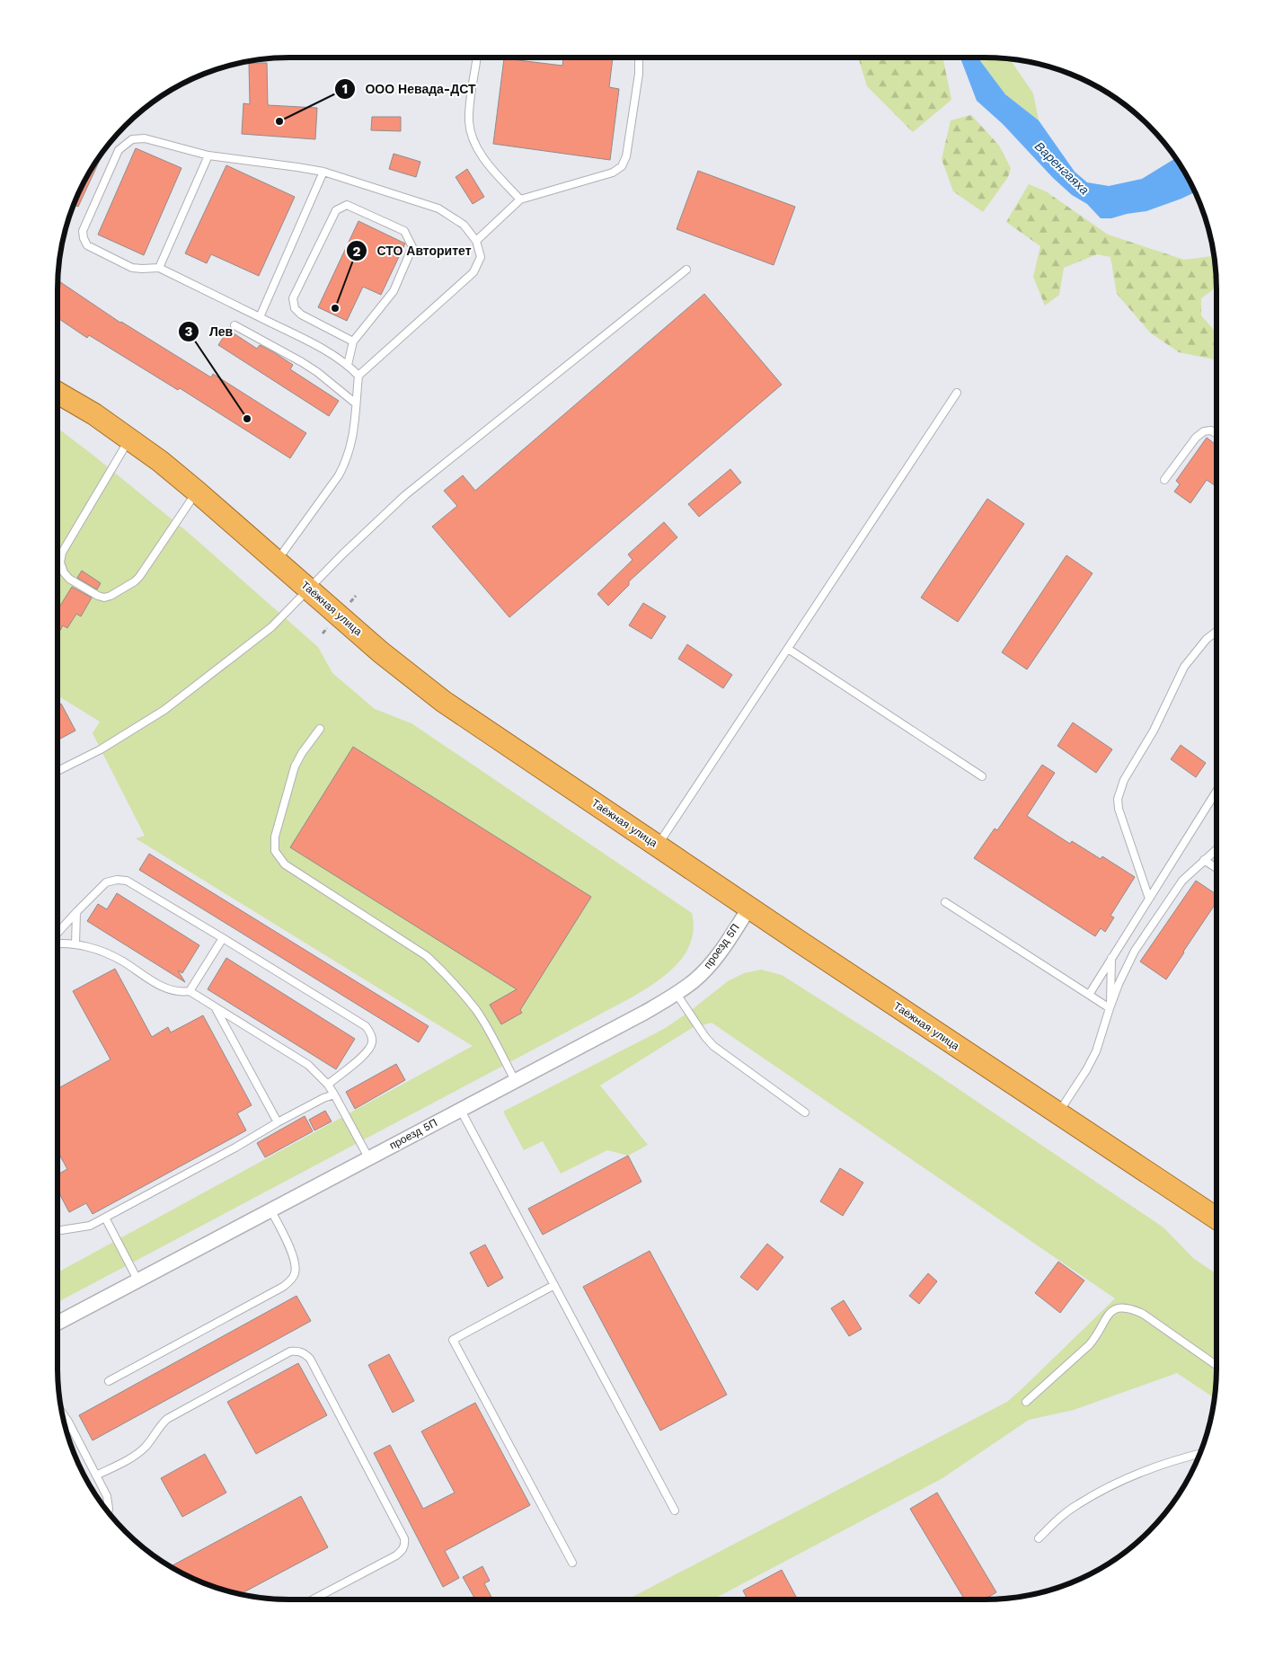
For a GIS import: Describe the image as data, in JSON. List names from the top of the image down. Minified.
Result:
{"streets":{"highway":["Таёжная улица"],"street":["проезд 5П"]},"crossings":[["Таёжная улица","проезд 5П"]],"water":["Варенгаяха"],"places":["ООО Невада-ДСТ","СТО Авторитет","Лев"]}
